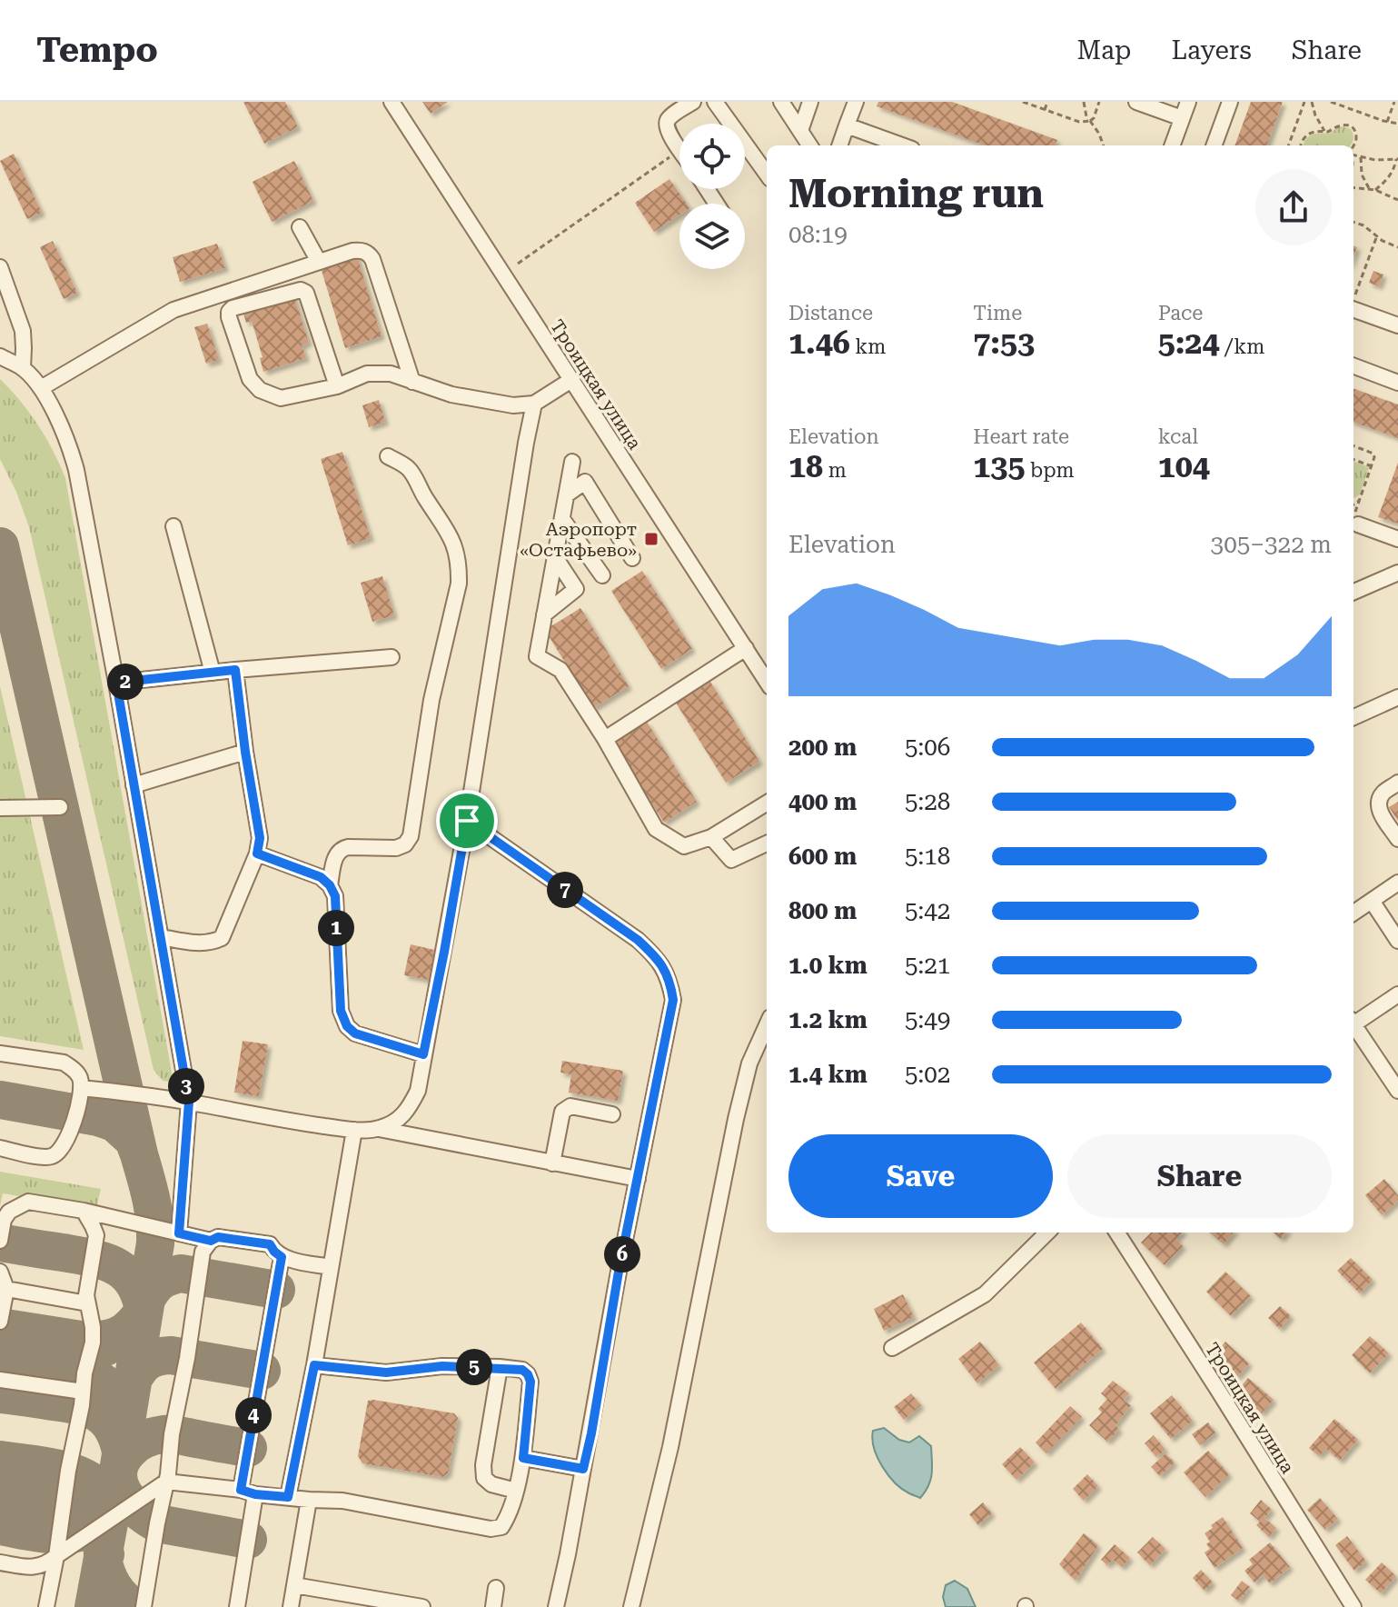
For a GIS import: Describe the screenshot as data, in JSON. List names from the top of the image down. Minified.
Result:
{"streets":{"street":["Троицкая улица"]},"places":{"transit":["Аэропорт «Остафьево»"]},"page":{"header":"Tempo","nav":["Map","Layers","Share"],"heading":["Morning run","08:19"],"stats":[["Distance","1.46 km"],["Time","7:53"],["Pace","5:24 /km"],["Elevation","18 m"],["Heart rate","135 bpm"],["kcal","104"]],"chart":["Elevation","305–322 m"],"pins":["2","7","1","3","6","5","4"],"list":[{"name":"200 m","note":"5:06"},{"name":"400 m","note":"5:28"},{"name":"600 m","note":"5:18"},{"name":"800 m","note":"5:42"},{"name":"1.0 km","note":"5:21"},{"name":"1.2 km","note":"5:49"},{"name":"1.4 km","note":"5:02"}],"buttons":["Save","Share"]}}
